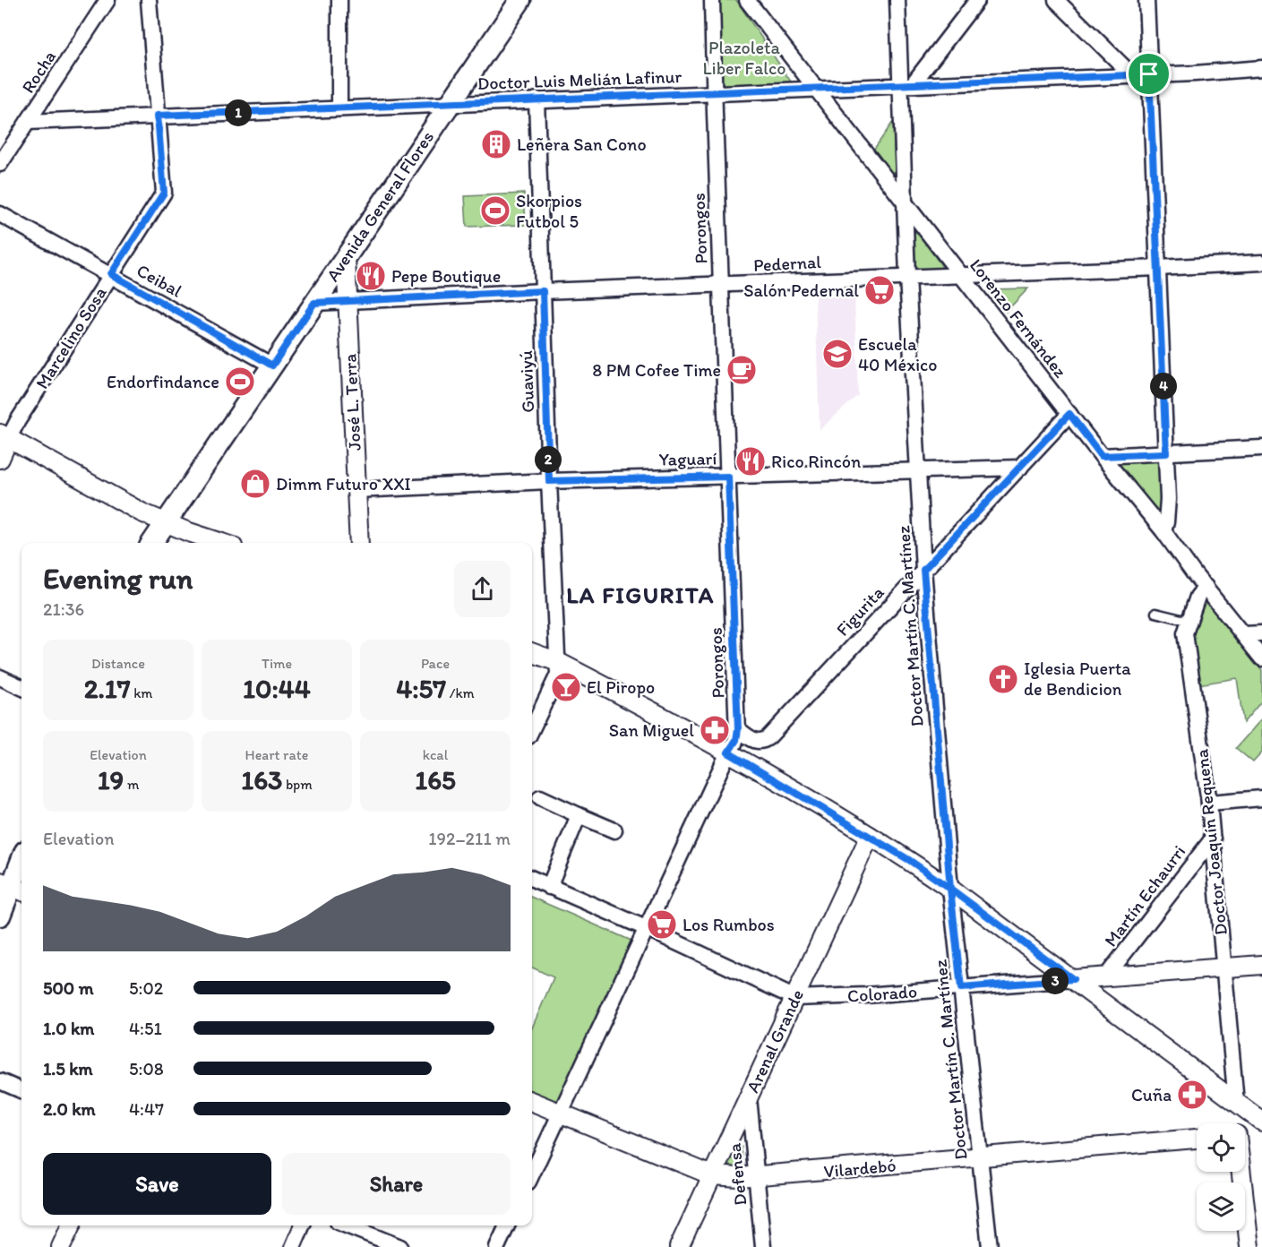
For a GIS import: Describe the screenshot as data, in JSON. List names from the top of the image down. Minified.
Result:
{"streets":{"main road":["Avenida General Flores"],"street":["Rocha","Doctor Luis Melián Lafinur","Porongos","Pedernal","Ceibal","Lorenzo Fernández","Marcelino Sosa","Guaviyú","José L. Terra","Yaguarí","Figurita","Doctor Martín C. Martínez","Doctor Joaquín Requena","Martín Echaurri","Colorado","Arenal Grande","Vilardebó","Defensa"]},"crossings":[["Rocha","Doctor Luis Melián Lafinur"],["Doctor Luis Melián Lafinur","Avenida General Flores"],["Doctor Luis Melián Lafinur","Porongos"],["Doctor Luis Melián Lafinur","Lorenzo Fernández"],["Doctor Luis Melián Lafinur","Marcelino Sosa"],["Doctor Luis Melián Lafinur","Guaviyú"],["Doctor Luis Melián Lafinur","Doctor Martín C. Martínez"],["Avenida General Flores","Pedernal"],["Avenida General Flores","Ceibal"],["Avenida General Flores","José L. Terra"],["Porongos","Pedernal"],["Porongos","Yaguarí"],["Porongos","Figurita"],["Porongos","Colorado"],["Porongos","Vilardebó"],["Pedernal","Lorenzo Fernández"],["Pedernal","Guaviyú"],["Pedernal","José L. Terra"],["Pedernal","Doctor Martín C. Martínez"],["Ceibal","Marcelino Sosa"],["Lorenzo Fernández","Figurita"],["Lorenzo Fernández","Doctor Martín C. Martínez"],["Lorenzo Fernández","Doctor Joaquín Requena"],["Guaviyú","Yaguarí"],["José L. Terra","Yaguarí"],["Yaguarí","Figurita"],["Yaguarí","Doctor Martín C. Martínez"],["Figurita","Doctor Martín C. Martínez"],["Doctor Martín C. Martínez","Colorado"],["Doctor Martín C. Martínez","Vilardebó"],["Doctor Joaquín Requena","Martín Echaurri"],["Doctor Joaquín Requena","Colorado"],["Martín Echaurri","Colorado"],["Colorado","Arenal Grande"],["Arenal Grande","Vilardebó"],["Arenal Grande","Defensa"],["Vilardebó","Defensa"]],"districts":["LA FIGURITA"],"parks":["Plazoleta Liber Falco"],"places":{"building":["Leñera San Cono"],"sports":["Skorpios Futbol 5","Endorfindance"],"restaurant":["Pepe Boutique","Rico Rincón"],"supermarket":["Salón Pedernal","Los Rumbos"],"school or university":["Escuela 40 México"],"cafe":["8 PM Cofee Time"],"shop":["Dimm Futuro XXI"],"church":["Iglesia Puerta de Bendicion"],"bar":["El Piropo"],"pharmacy":["San Miguel","Cuña"]},"page":{"pins":["1","4","2","3"],"heading":["Evening run","21:36"],"stats":[["Distance","2.17 km"],["Time","10:44"],["Pace","4:57 /km"],["Elevation","19 m"],["Heart rate","163 bpm"],["kcal","165"]],"chart":["Elevation","192–211 m"],"list":[{"name":"500 m","note":"5:02"},{"name":"1.0 km","note":"4:51"},{"name":"1.5 km","note":"5:08"},{"name":"2.0 km","note":"4:47"}],"buttons":["Save","Share"]}}
